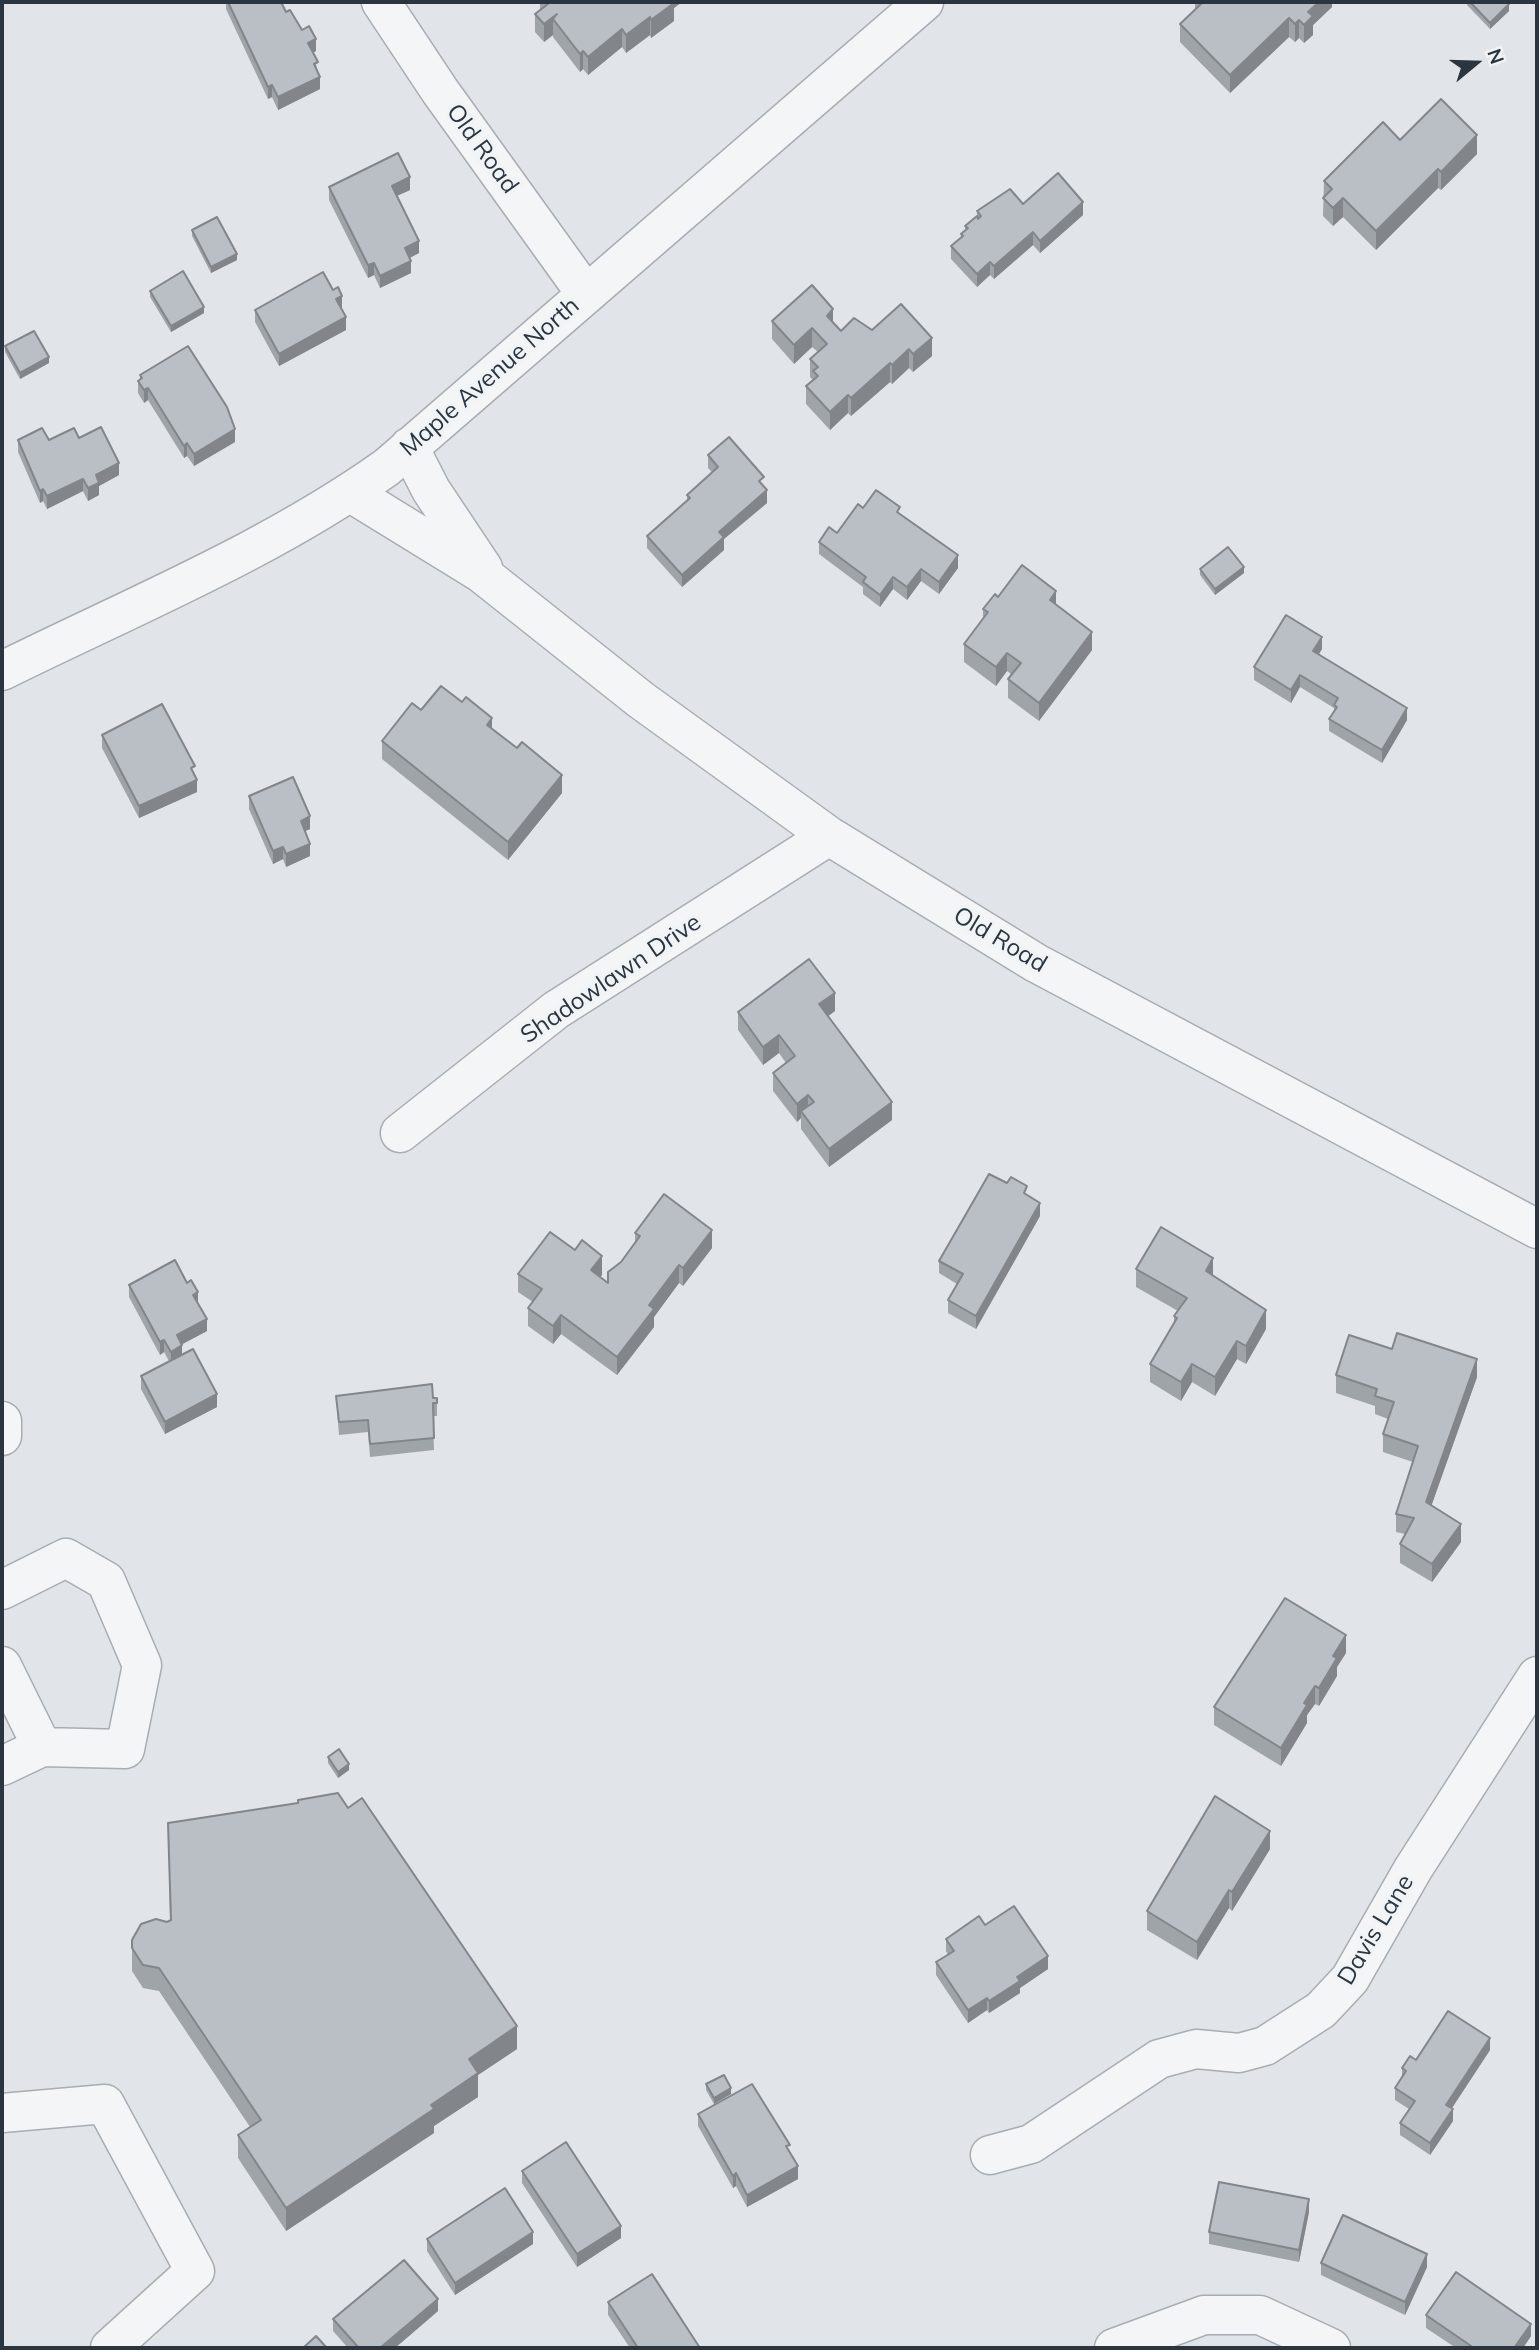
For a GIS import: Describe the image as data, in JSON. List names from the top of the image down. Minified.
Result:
{"streets":{"street":["Old Road","Maple Avenue North","Shadowlawn Drive","Davis Lane"]},"crossings":[["Old Road","Maple Avenue North"],["Old Road","Shadowlawn Drive"]],"north":"right"}
